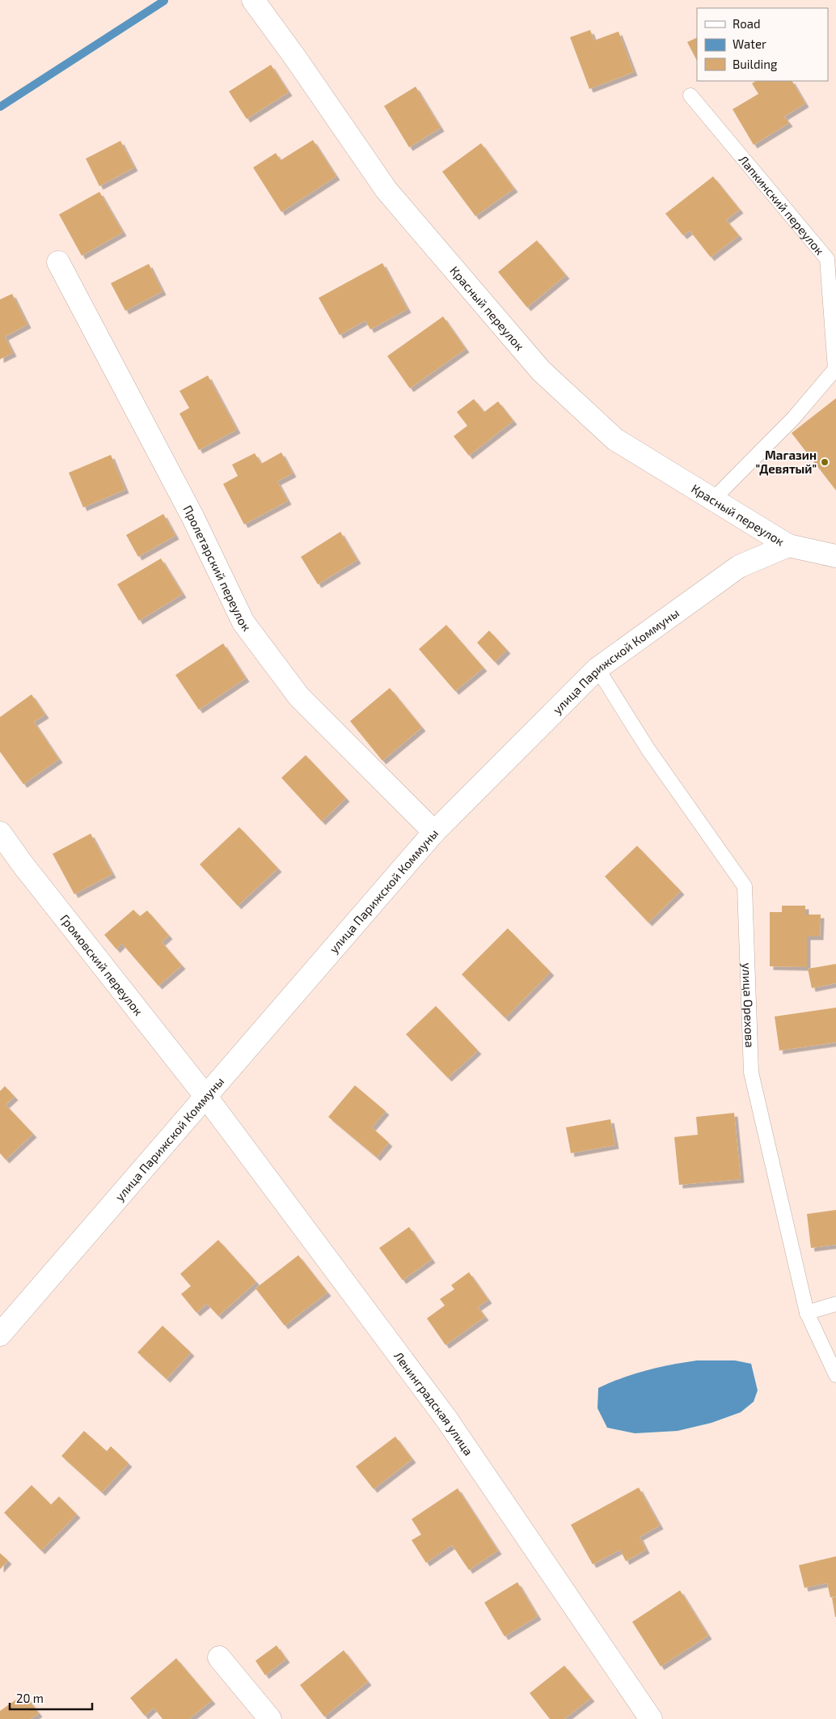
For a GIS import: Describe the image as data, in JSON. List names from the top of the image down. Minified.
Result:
{"streets":{"street":["Красный переулок","Пролетарский переулок","улица Парижской Коммуны","Громовский переулок","Ленинградская улица"],"lane":["Лапкинский переулок","улица Орехова"]},"crossings":[["Лапкинский переулок","Красный переулок"],["Красный переулок","улица Парижской Коммуны"],["Пролетарский переулок","улица Парижской Коммуны"],["улица Парижской Коммуны","Громовский переулок"],["улица Парижской Коммуны","улица Орехова"],["улица Парижской Коммуны","Ленинградская улица"],["Громовский переулок","Ленинградская улица"]],"places":["Магазин \"Девятый\""],"legend":["Road","Water","Building"],"scale_bar":"20 m"}
